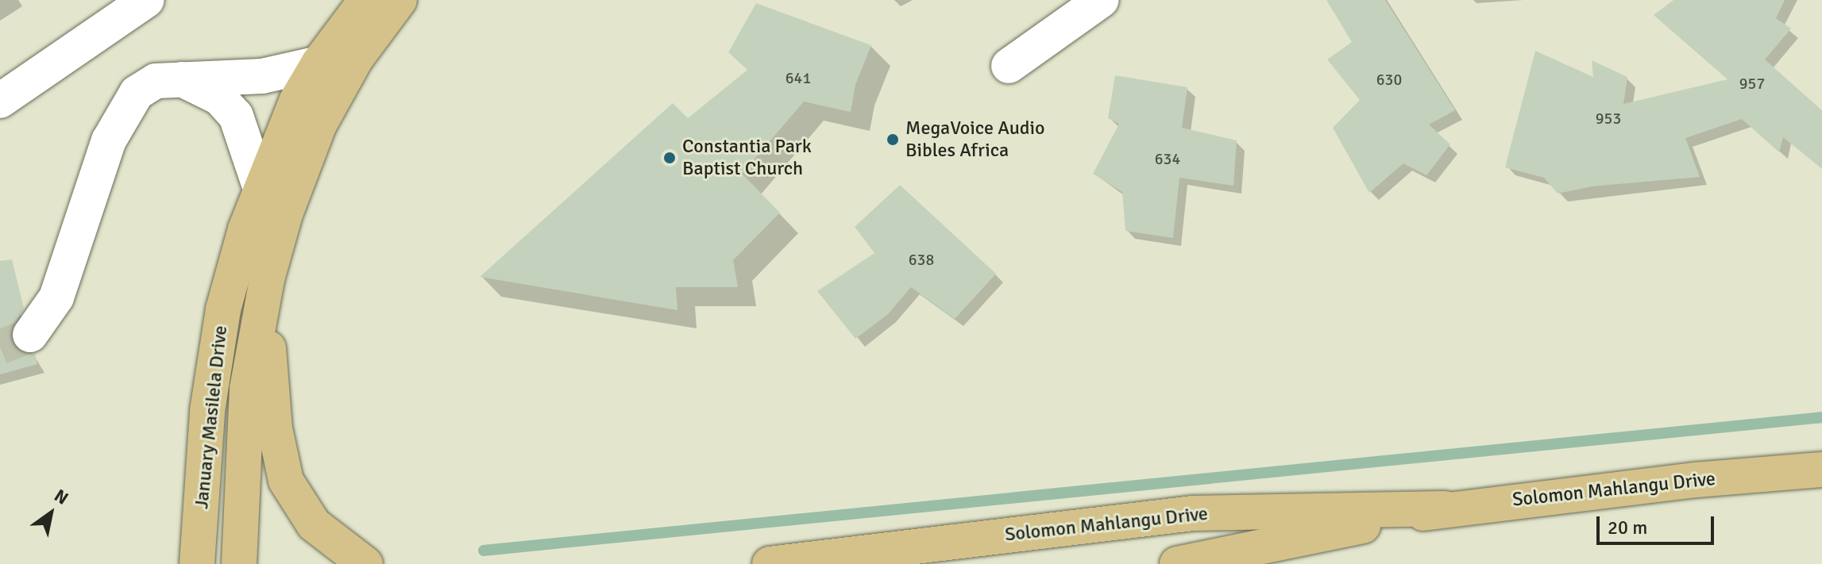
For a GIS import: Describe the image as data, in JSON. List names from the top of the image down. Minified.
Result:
{"streets":{"main road":["January Masilela Drive","Solomon Mahlangu Drive"]},"places":["MegaVoice Audio Bibles Africa","Constantia Park Baptist Church"],"house_numbers":["641","630","957","953","634","638"],"scale_bar":"20 m","north":"top right"}
